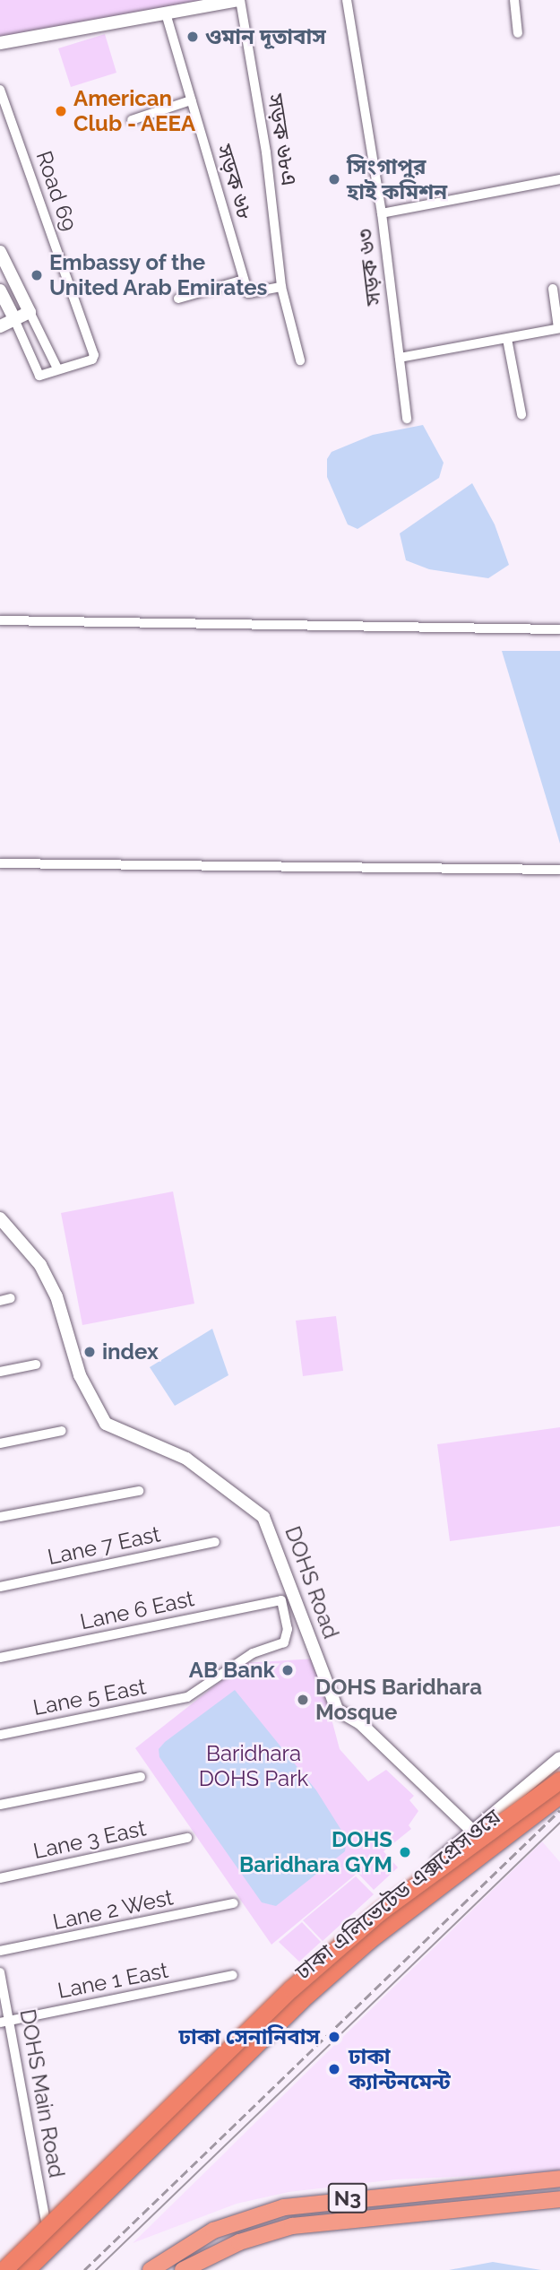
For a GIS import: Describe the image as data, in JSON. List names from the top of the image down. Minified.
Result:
{"streets":{"highway":["ঢাকা এলিভেটেড এক্সপ্রেসওয়ে","N3"],"street":["সড়ক ৬৮এ","সড়ক ৬৮","Road 69","সড়ক ৬৩","Lane 7 East","DOHS Road","Lane 6 East","Lane 5 East","Lane 3 East","Lane 2 West","Lane 1 East","DOHS Main Road"]},"crossings":[["Lane 6 East","Lane 5 East"],["Lane 1 East","DOHS Main Road"]],"parks":["Baridhara DOHS Park"],"places":["ওমান দূতাবাস","American Club - AEEA","সিংগাপুর হাই কমিশন","Embassy of the United Arab Emirates","index","AB Bank","DOHS Baridhara Mosque","DOHS Baridhara GYM","ঢাকা সেনানিবাস","ঢাকা ক্যান্টনমেন্ট"]}
